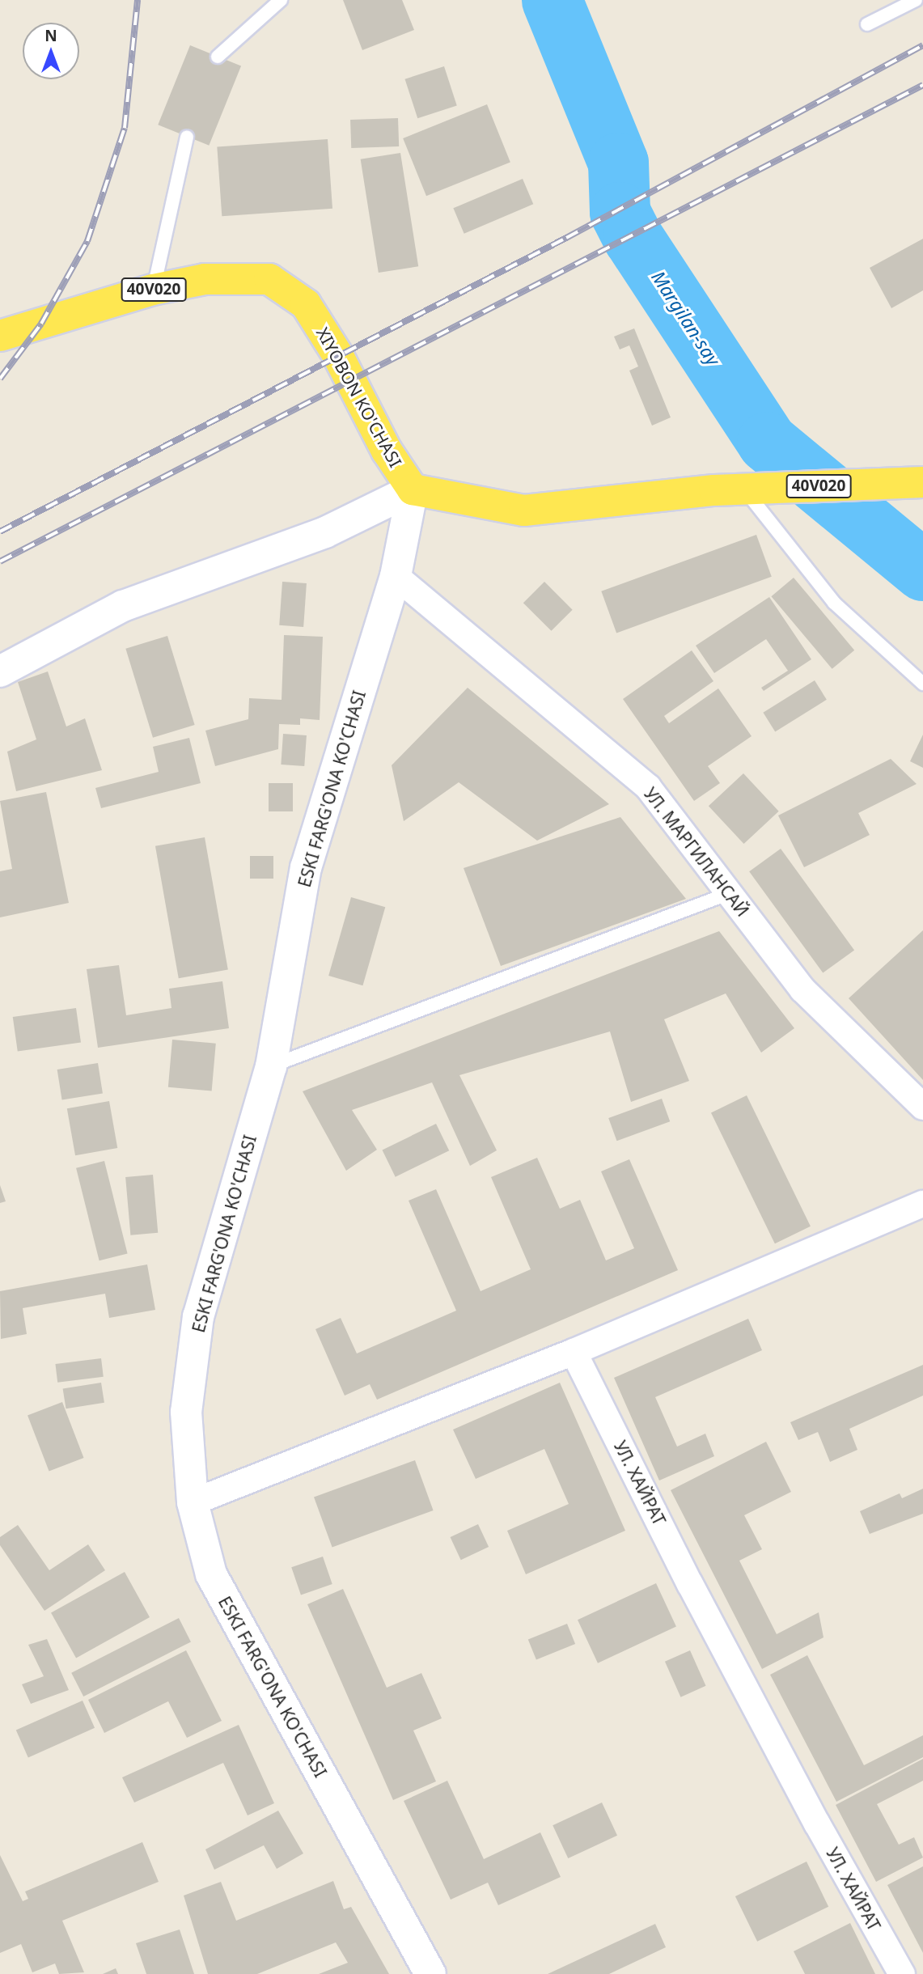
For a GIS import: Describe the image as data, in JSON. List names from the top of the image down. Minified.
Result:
{"streets":{"main road":["40V020","XIYOBON KO'CHASI","ESKI FARG'ONA KO'CHASI"],"street":["УЛ. МАРГИЛАНСАЙ","УЛ. ХАЙРАТ"]},"crossings":[["40V020","XIYOBON KO'CHASI"],["40V020","ESKI FARG'ONA KO'CHASI"],["XIYOBON KO'CHASI","ESKI FARG'ONA KO'CHASI"],["ESKI FARG'ONA KO'CHASI","УЛ. МАРГИЛАНСАЙ"]],"water":["Margilan-say"],"north":"top"}
